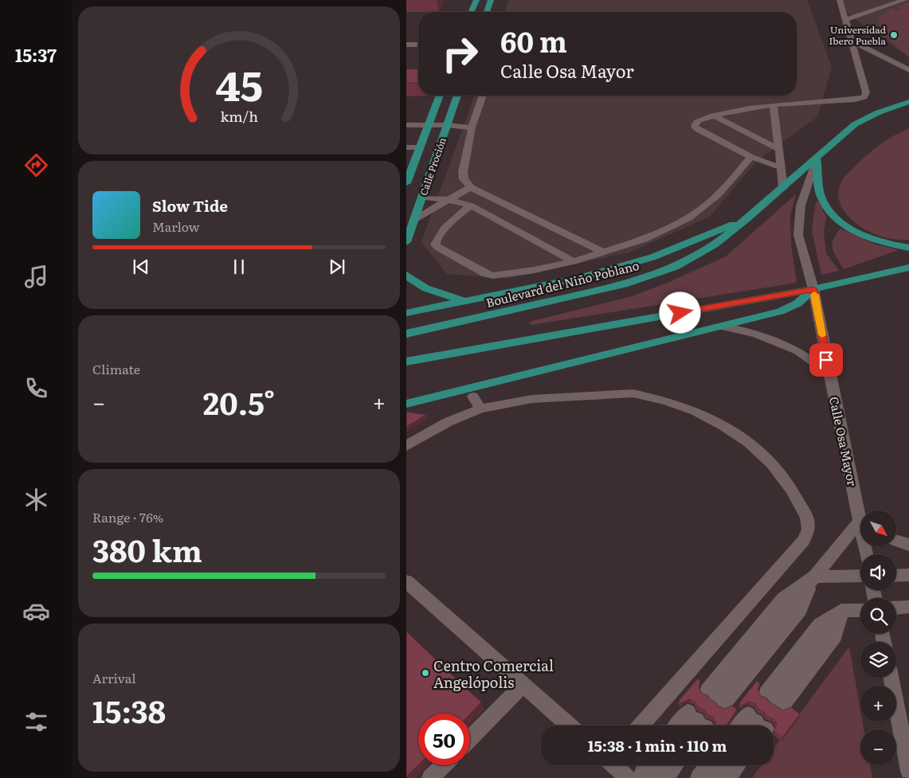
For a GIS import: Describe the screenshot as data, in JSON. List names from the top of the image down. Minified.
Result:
{"streets":{"main road":["Calle Proción","Boulevard del Niño Poblano"],"street":["Calle Osa Mayor"]},"crossings":[["Boulevard del Niño Poblano","Calle Osa Mayor"]],"places":["Universidad Ibero Puebla","Centro Comercial Angelópolis"],"north":"bottom right","page":{"tabs":"15:37","turn":["60 m","Calle Osa Mayor"],"song":["Slow Tide","Marlow"],"tile":["Climate",["Range · 76%","380 km"],["Arrival","15:38"]],"heat":["−","20.5°","+"],"map_buttons":["+","−"],"limit":"50","trip":"15:38 · 1 min · 110 m","gauge":["45","km/h"]}}
